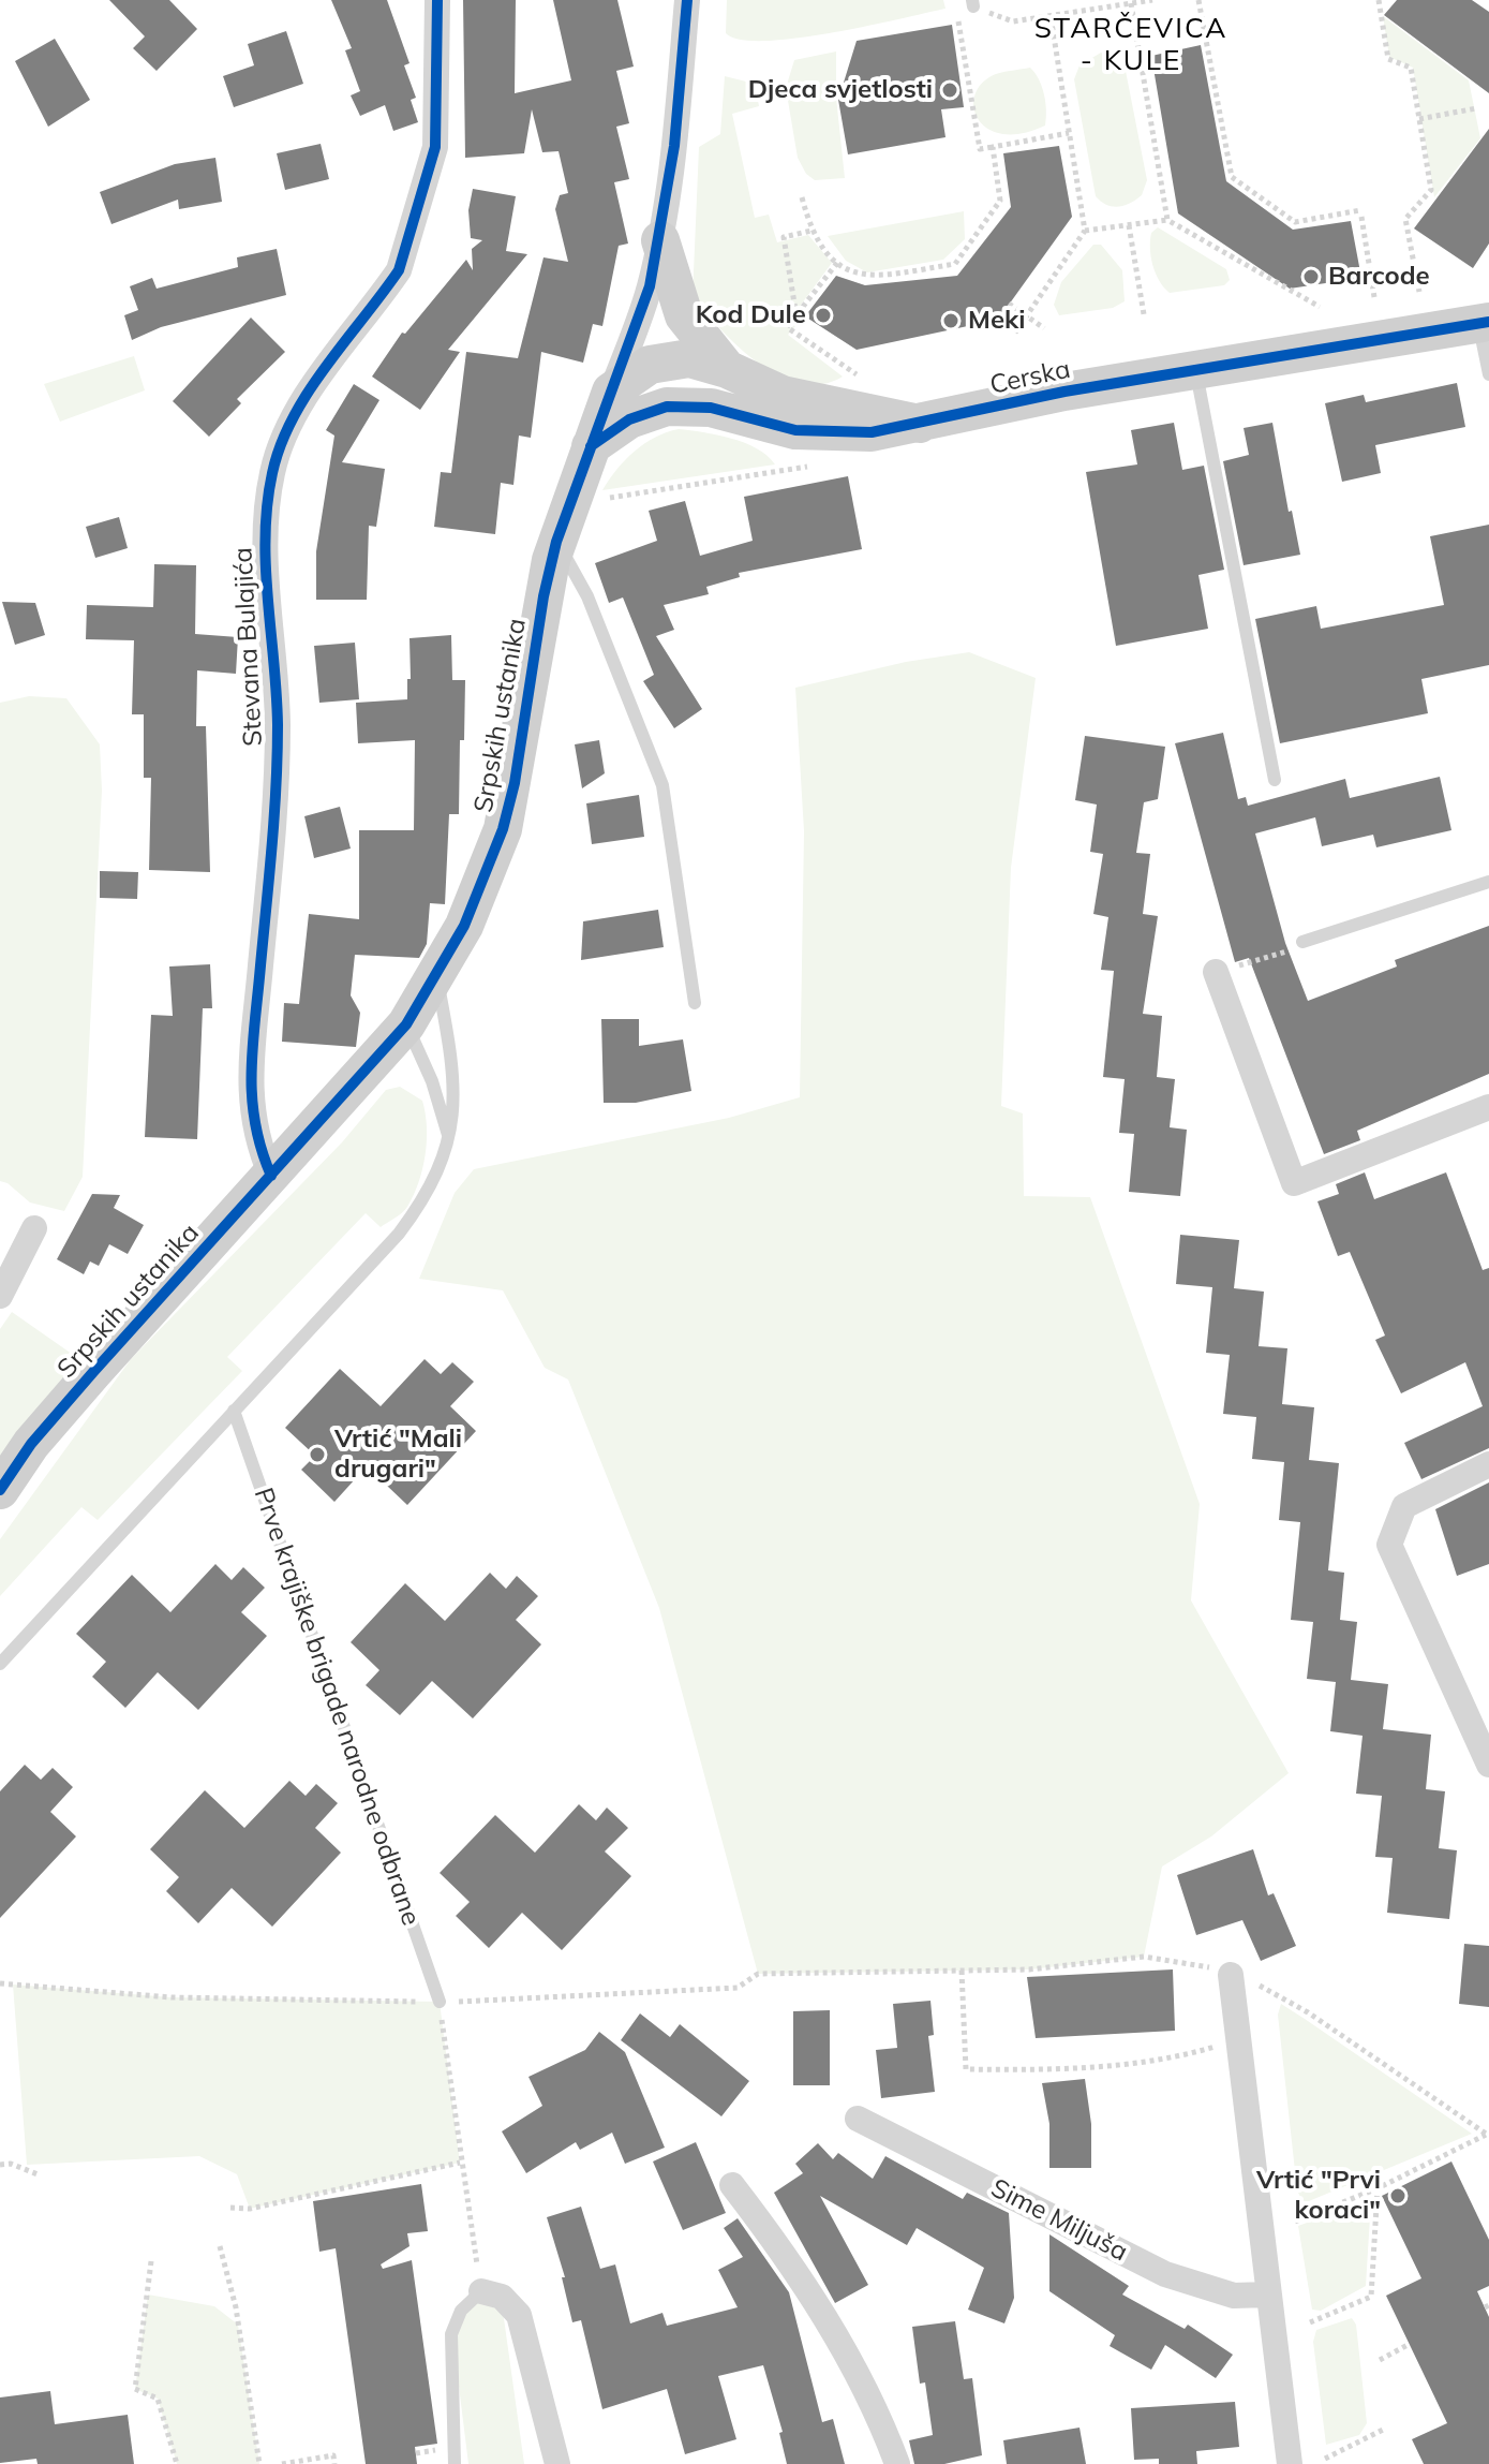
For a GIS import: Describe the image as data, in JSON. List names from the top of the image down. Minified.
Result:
{"streets":{"street":["Cerska","Stevana Bulajića","Srpskih ustanika","Sime Miljuša"],"lane":["Prve krajiške brigade narodne odbrane"]},"crossings":[["Cerska","Srpskih ustanika"],["Stevana Bulajića","Srpskih ustanika"]],"districts":["STARČEVICA - KULE"],"places":["Djeca svjetlosti","Barcode","Kod Dule","Meki","Vrtić \"Mali drugari\"","Vrtić \"Prvi koraci\""]}
